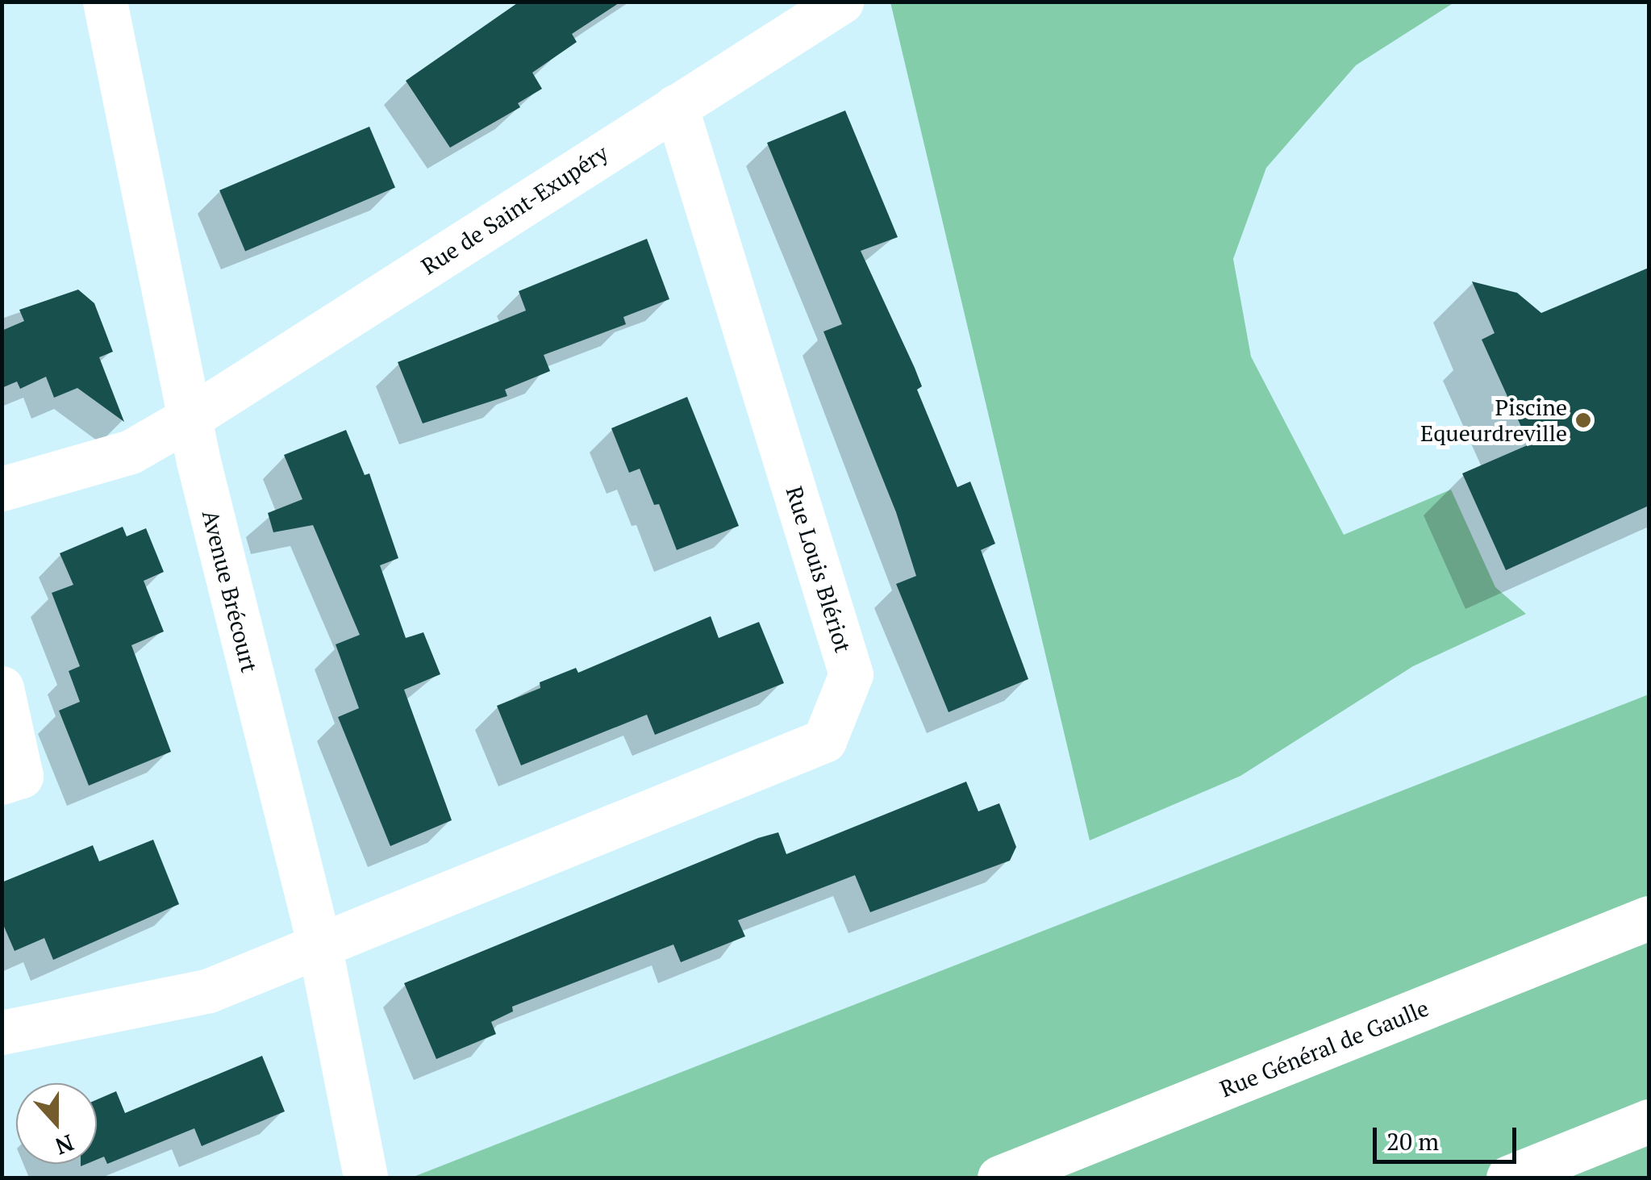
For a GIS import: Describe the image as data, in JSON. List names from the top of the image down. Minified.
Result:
{"streets":{"street":["Rue de Saint-Exupéry","Rue Louis Blériot","Avenue Brécourt","Rue Général de Gaulle"]},"crossings":[["Rue de Saint-Exupéry","Rue Louis Blériot"],["Rue de Saint-Exupéry","Avenue Brécourt"],["Rue Louis Blériot","Avenue Brécourt"]],"places":["Piscine Equeurdreville"],"scale_bar":"20 m","north":"bottom"}
